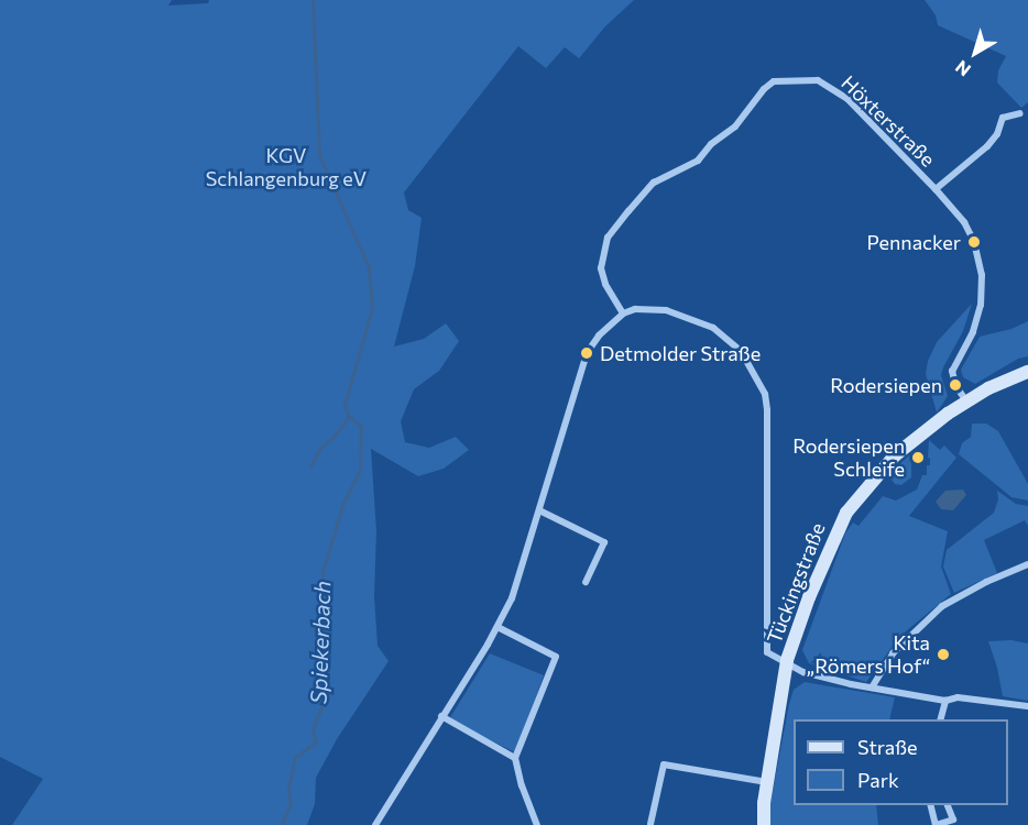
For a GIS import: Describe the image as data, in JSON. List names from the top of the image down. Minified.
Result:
{"streets":{"street":["Höxterstraße","Tückingstraße"]},"crossings":[["Höxterstraße","Tückingstraße"]],"water":["Spiekerbach"],"parks":["KGV Schlangenburg eV"],"places":["Pennacker","Detmolder Straße","Rodersiepen","Rodersiepen Schleife","Kita „Römers Hof“"],"legend":["Straße","Park"],"north":"bottom left"}
